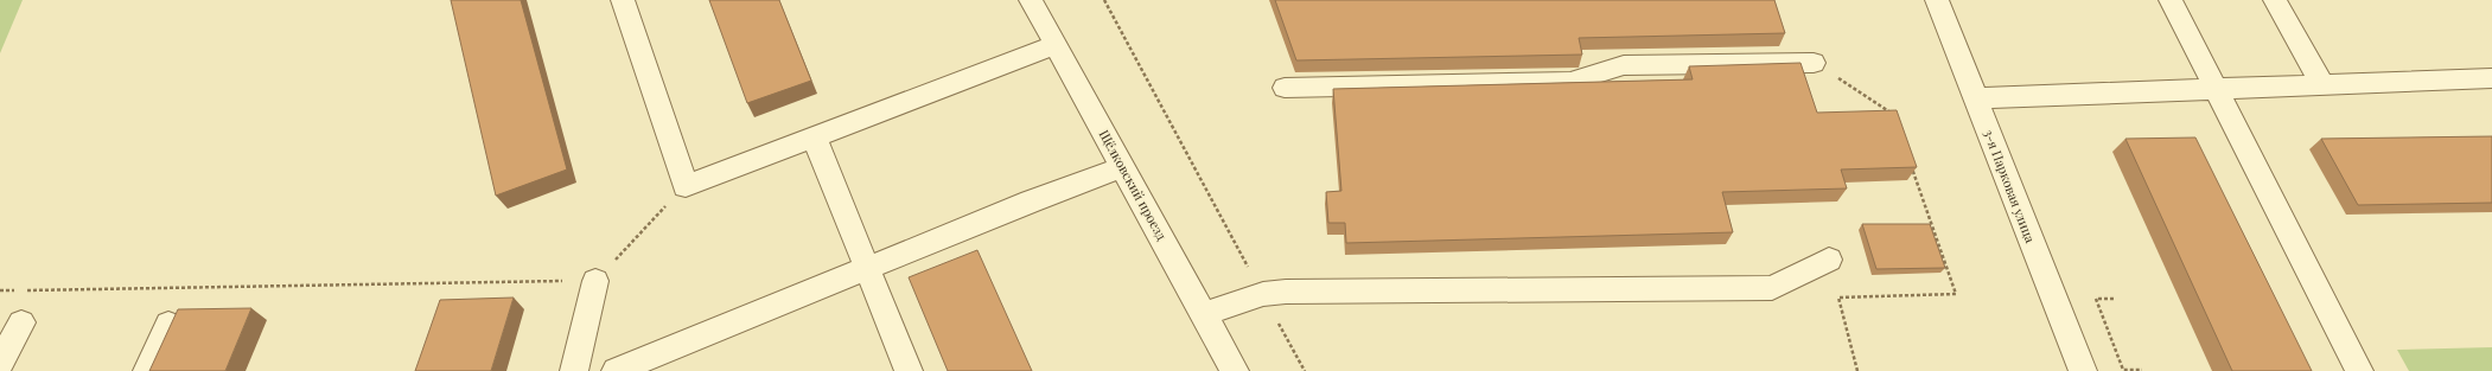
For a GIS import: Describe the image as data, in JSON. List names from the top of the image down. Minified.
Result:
{"streets":{"street":["Щёлковский проезд","3-я Парковая улица"]}}
